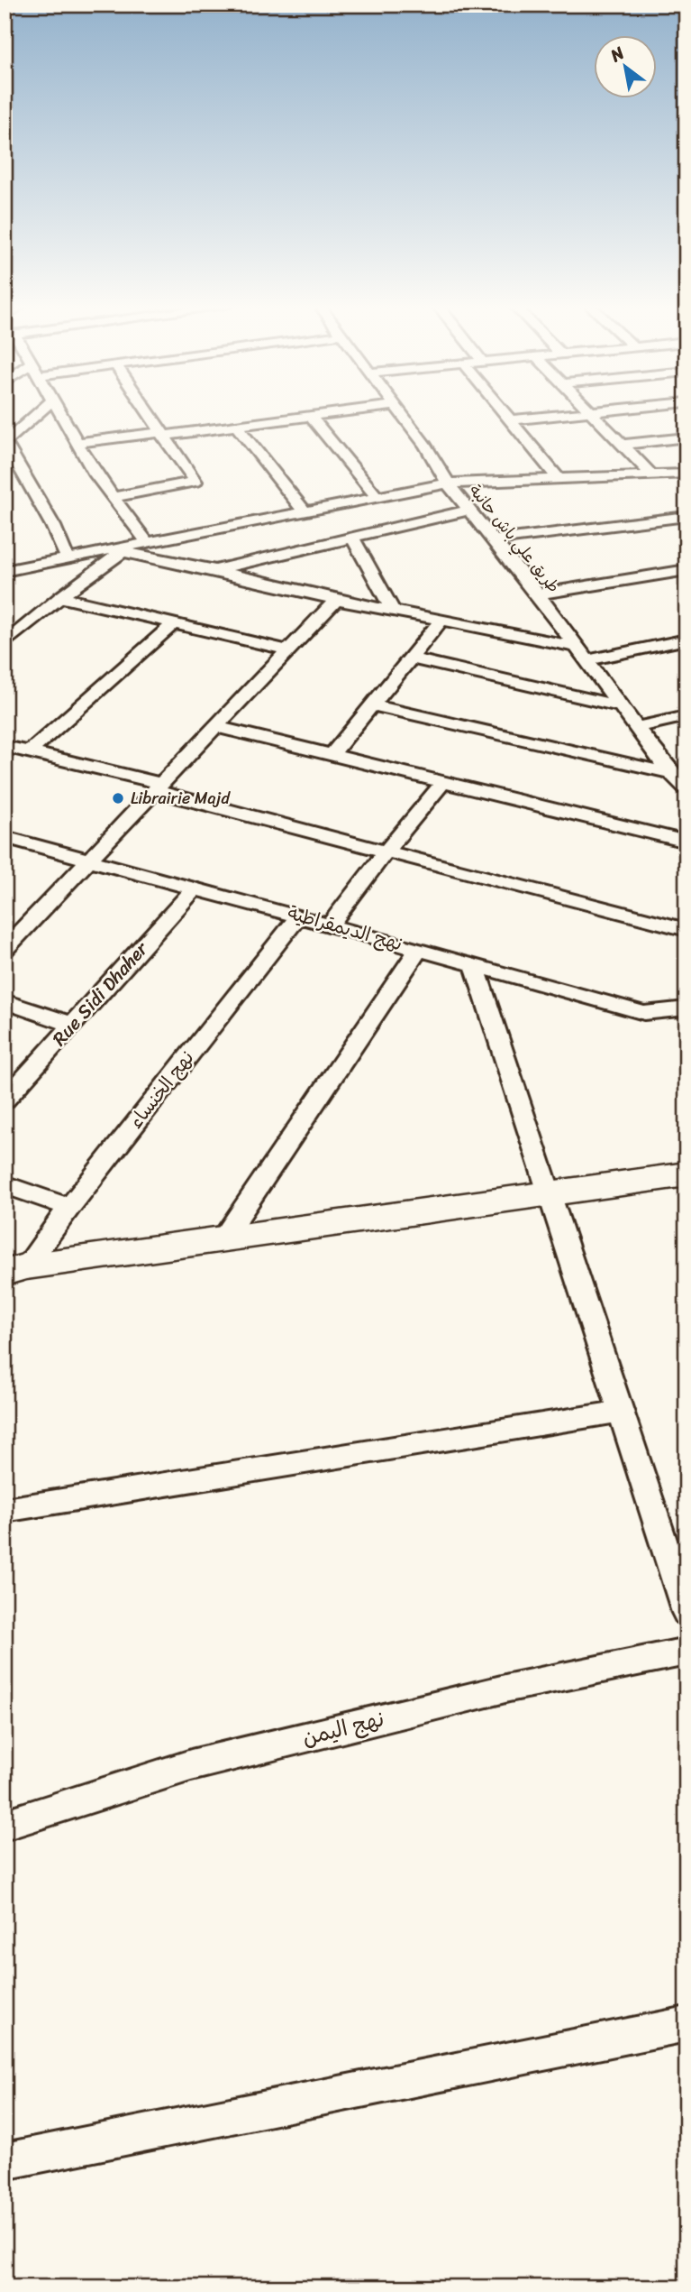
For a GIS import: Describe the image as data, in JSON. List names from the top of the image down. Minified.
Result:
{"streets":{"street":["طريق علي باش حانبة","نهج الديمقراطية","Rue Sidi Dhaher","نهج الخنساء","نهج اليمن"]},"crossings":[["نهج الديمقراطية","Rue Sidi Dhaher"],["نهج الديمقراطية","نهج الخنساء"]],"places":["Librairie Majd"],"north":"top left"}
